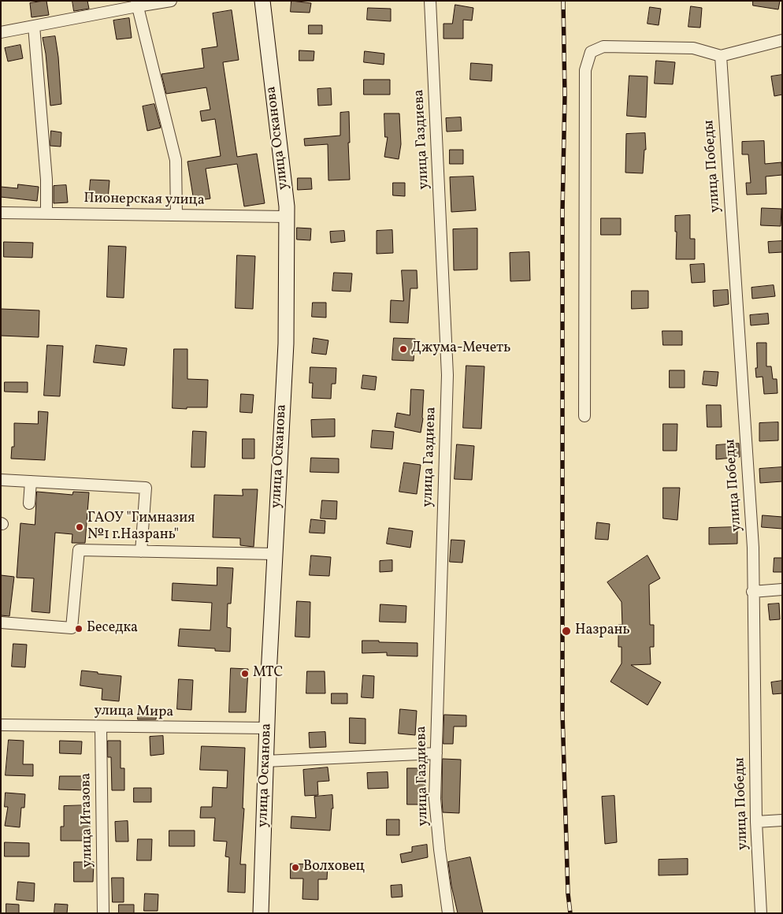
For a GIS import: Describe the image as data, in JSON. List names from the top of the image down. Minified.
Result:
{"streets":{"main road":["улица Осканова"],"street":["улица Газдиева","улица Победы","Пионерская улица","улица Мира","улица Итазова"]},"crossings":[["улица Осканова","Пионерская улица"],["улица Осканова","улица Мира"],["улица Мира","улица Итазова"]],"places":["Джума-Мечеть","ГАОУ \"Гимназия №1 г.Назрань\"","Беседка","Назрань","МТС","Волховец"]}
